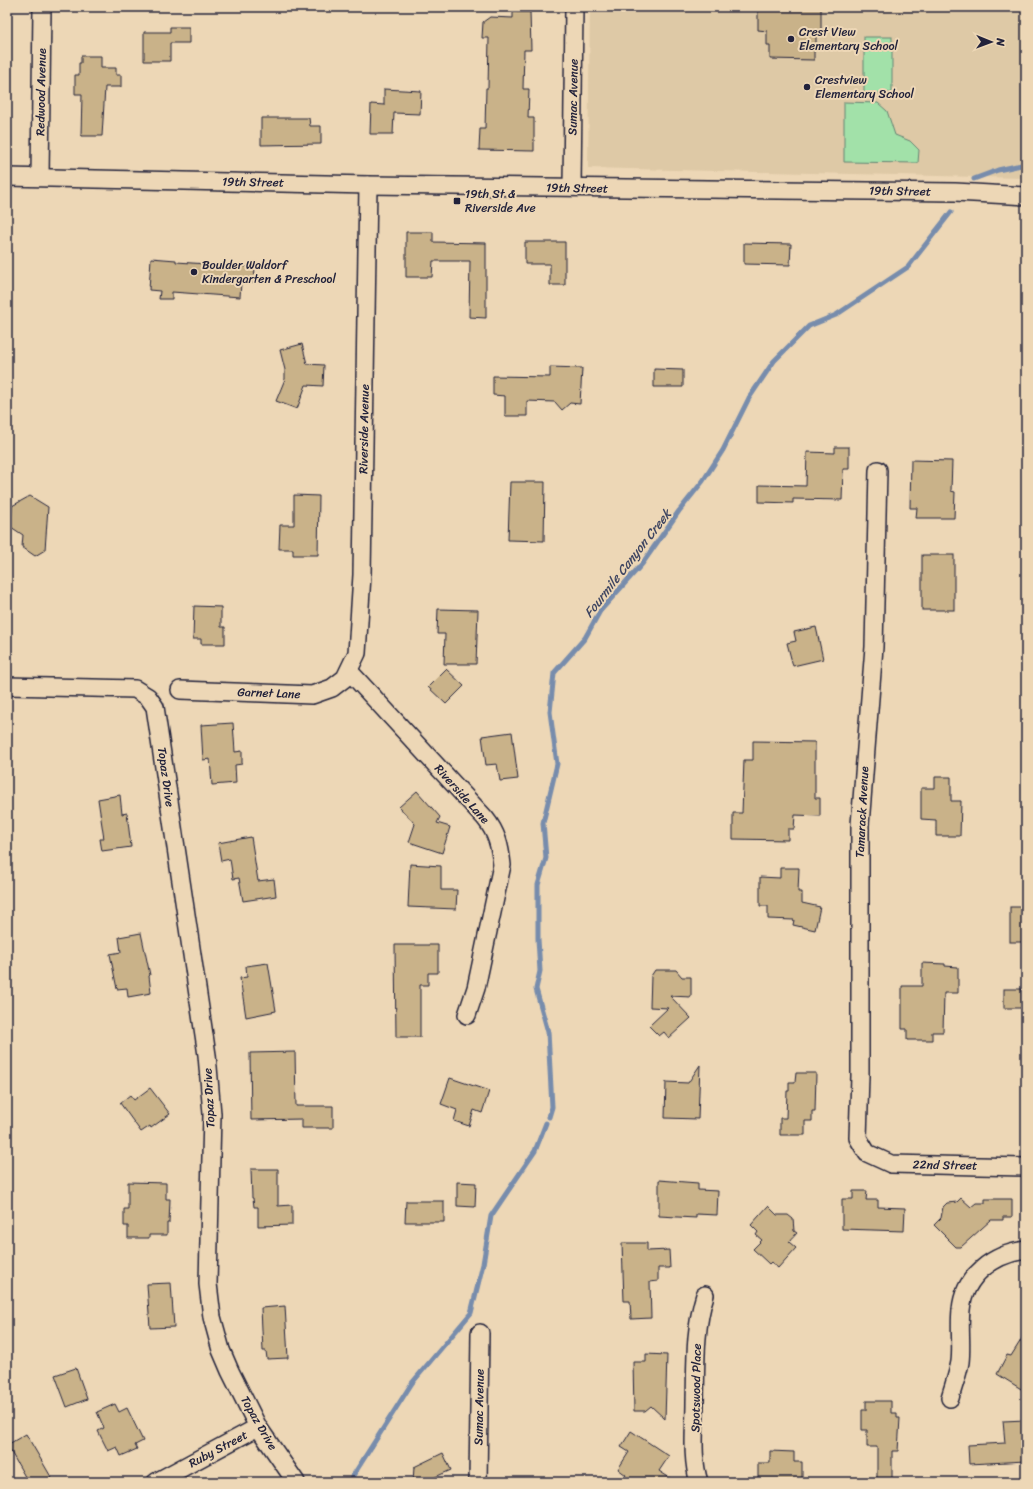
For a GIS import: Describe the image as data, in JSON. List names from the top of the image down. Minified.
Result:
{"streets":{"street":["Redwood Avenue","Sumac Avenue","19th Street","Riverside Avenue","Garnet Lane","Topaz Drive","Riverside Lane","Tamarack Avenue","22nd Street","Spotswood Place","Ruby Street"]},"crossings":[["Redwood Avenue","19th Street"],["Sumac Avenue","19th Street"],["19th Street","Riverside Avenue"],["Riverside Avenue","Garnet Lane"],["Riverside Avenue","Riverside Lane"],["Garnet Lane","Riverside Lane"],["Topaz Drive","Ruby Street"],["Tamarack Avenue","22nd Street"]],"water":["Fourmile Canyon Creek"],"places":{"other":["Crest View Elementary School","Crestview Elementary School","Boulder Waldorf Kindergarten & Preschool"],"transit":["19th St & Riverside Ave"]},"north":"right"}
